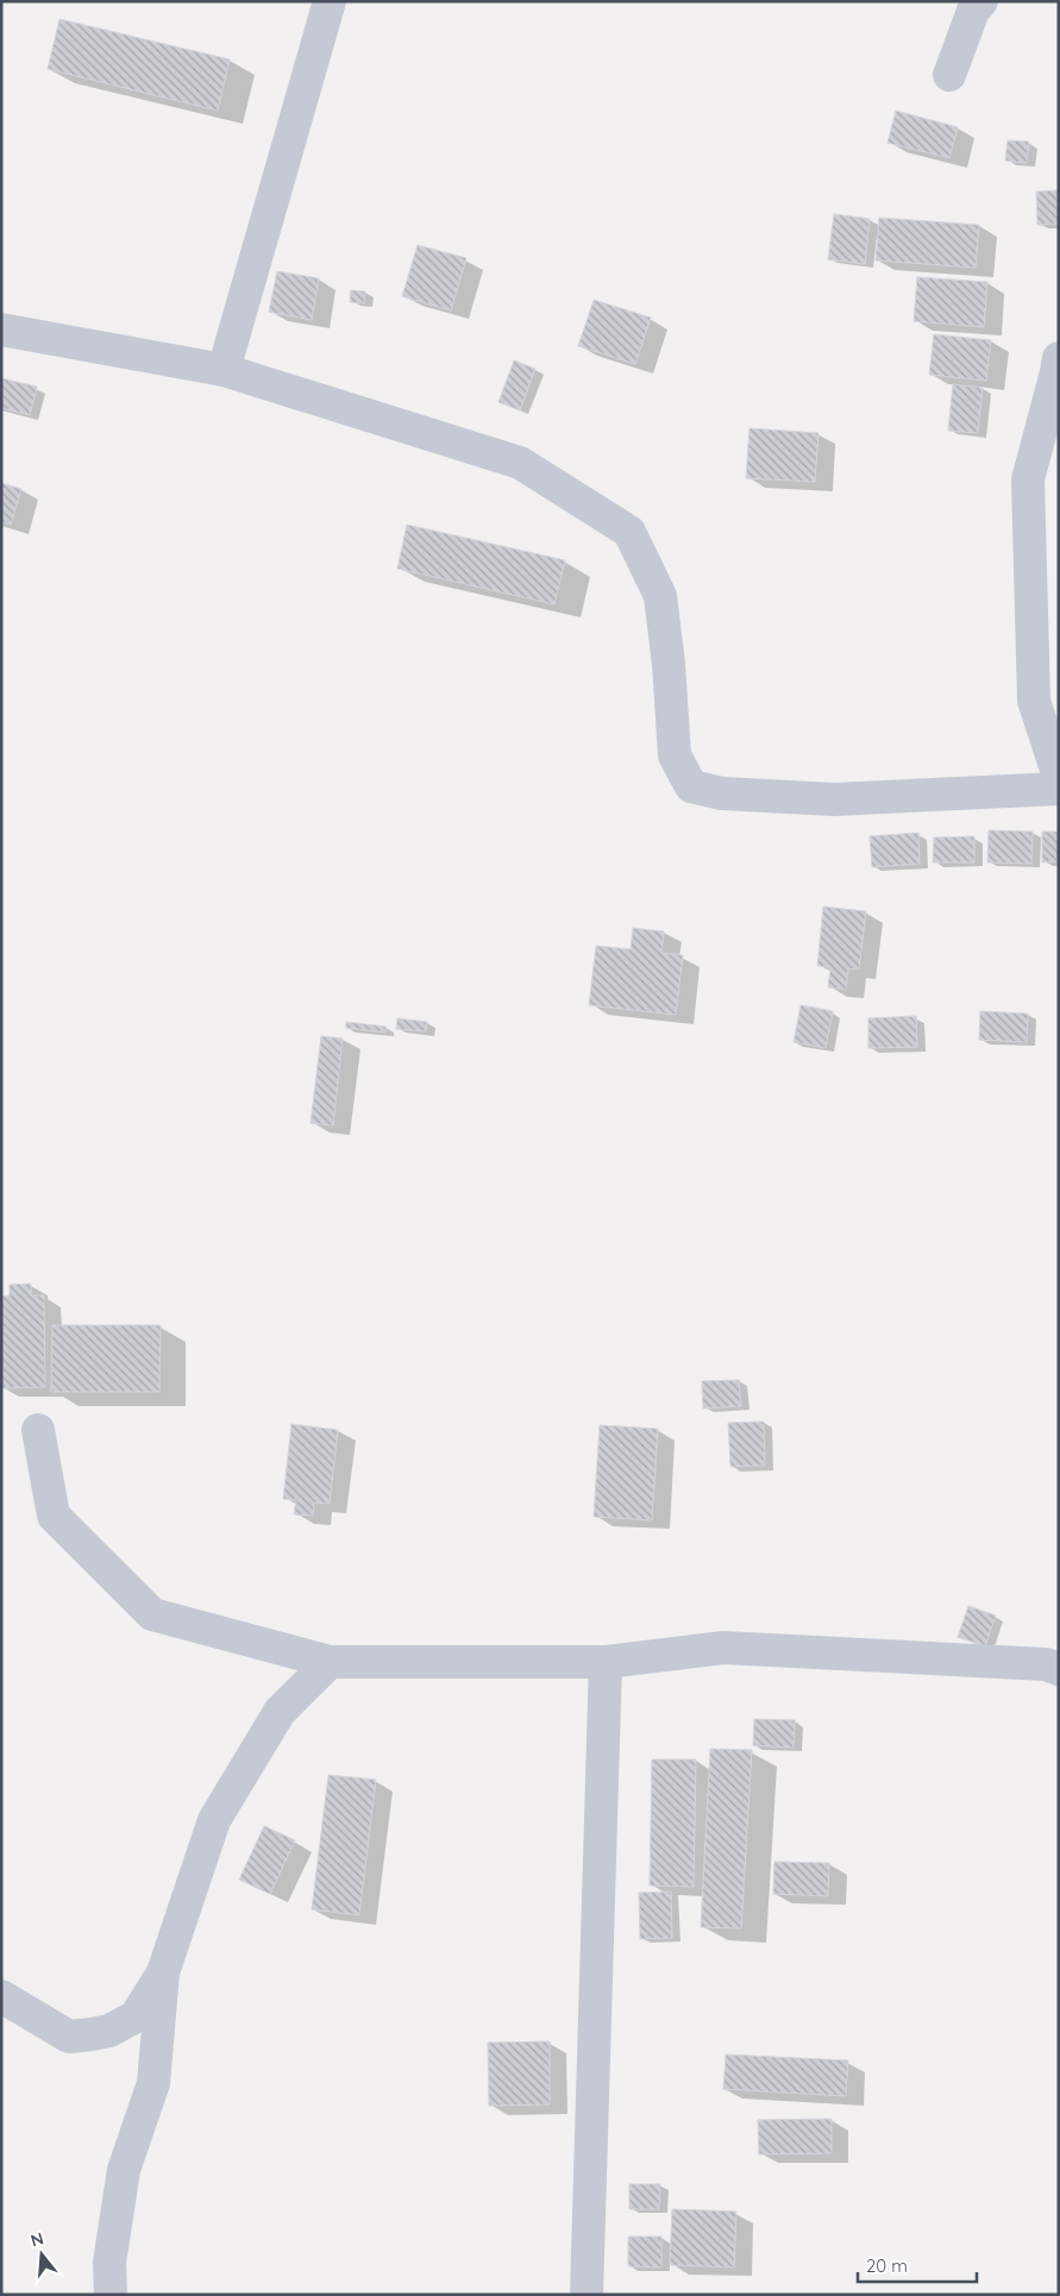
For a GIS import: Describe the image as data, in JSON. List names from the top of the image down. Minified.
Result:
{"scale_bar":"20 m","north":"top"}
